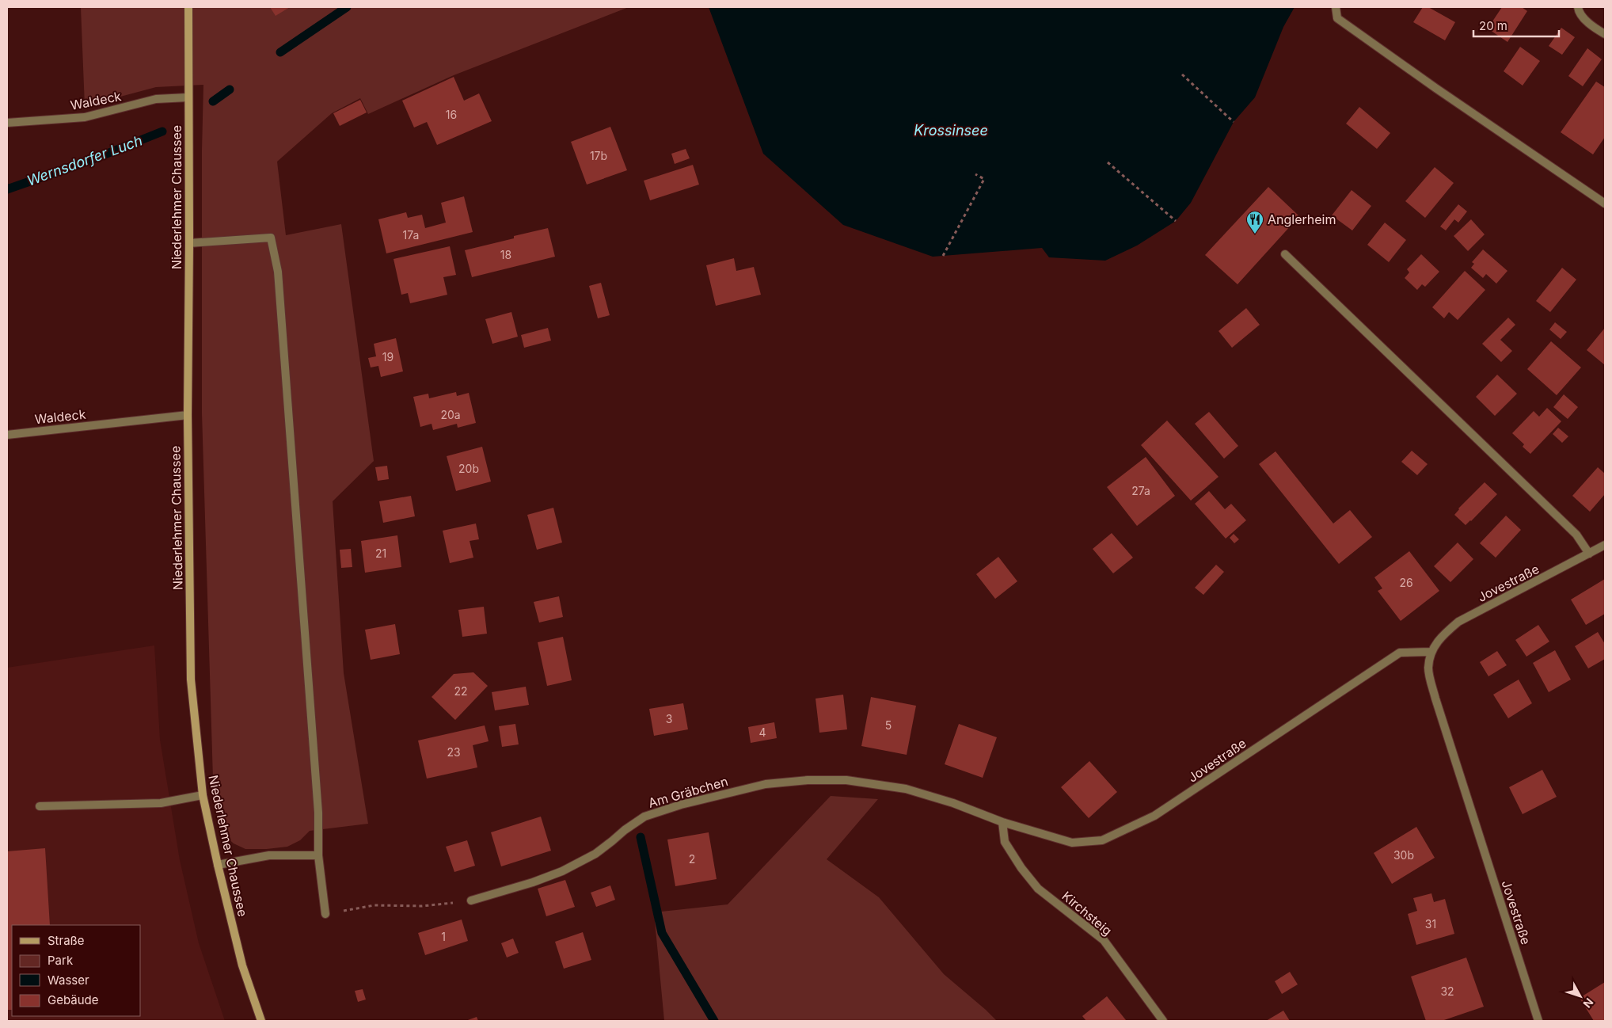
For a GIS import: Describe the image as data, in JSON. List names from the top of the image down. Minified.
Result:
{"streets":{"main road":["Niederlehmer Chaussee"],"street":["Waldeck","Jovestraße","Am Gräbchen","Kirchsteig"]},"crossings":[["Waldeck","Niederlehmer Chaussee"],["Jovestraße","Am Gräbchen"],["Jovestraße","Kirchsteig"],["Am Gräbchen","Kirchsteig"]],"water":["Krossinsee","Wernsdorfer Luch"],"places":{"restaurant":["Anglerheim"]},"house_numbers":["16","17b","17a","18","19","20a","20b","27a","21","26","22","3","5","4","23","30b","2","31","1","32"],"legend":["Straße","Park","Wasser","Gebäude"],"scale_bar":"20 m","north":"bottom right"}
